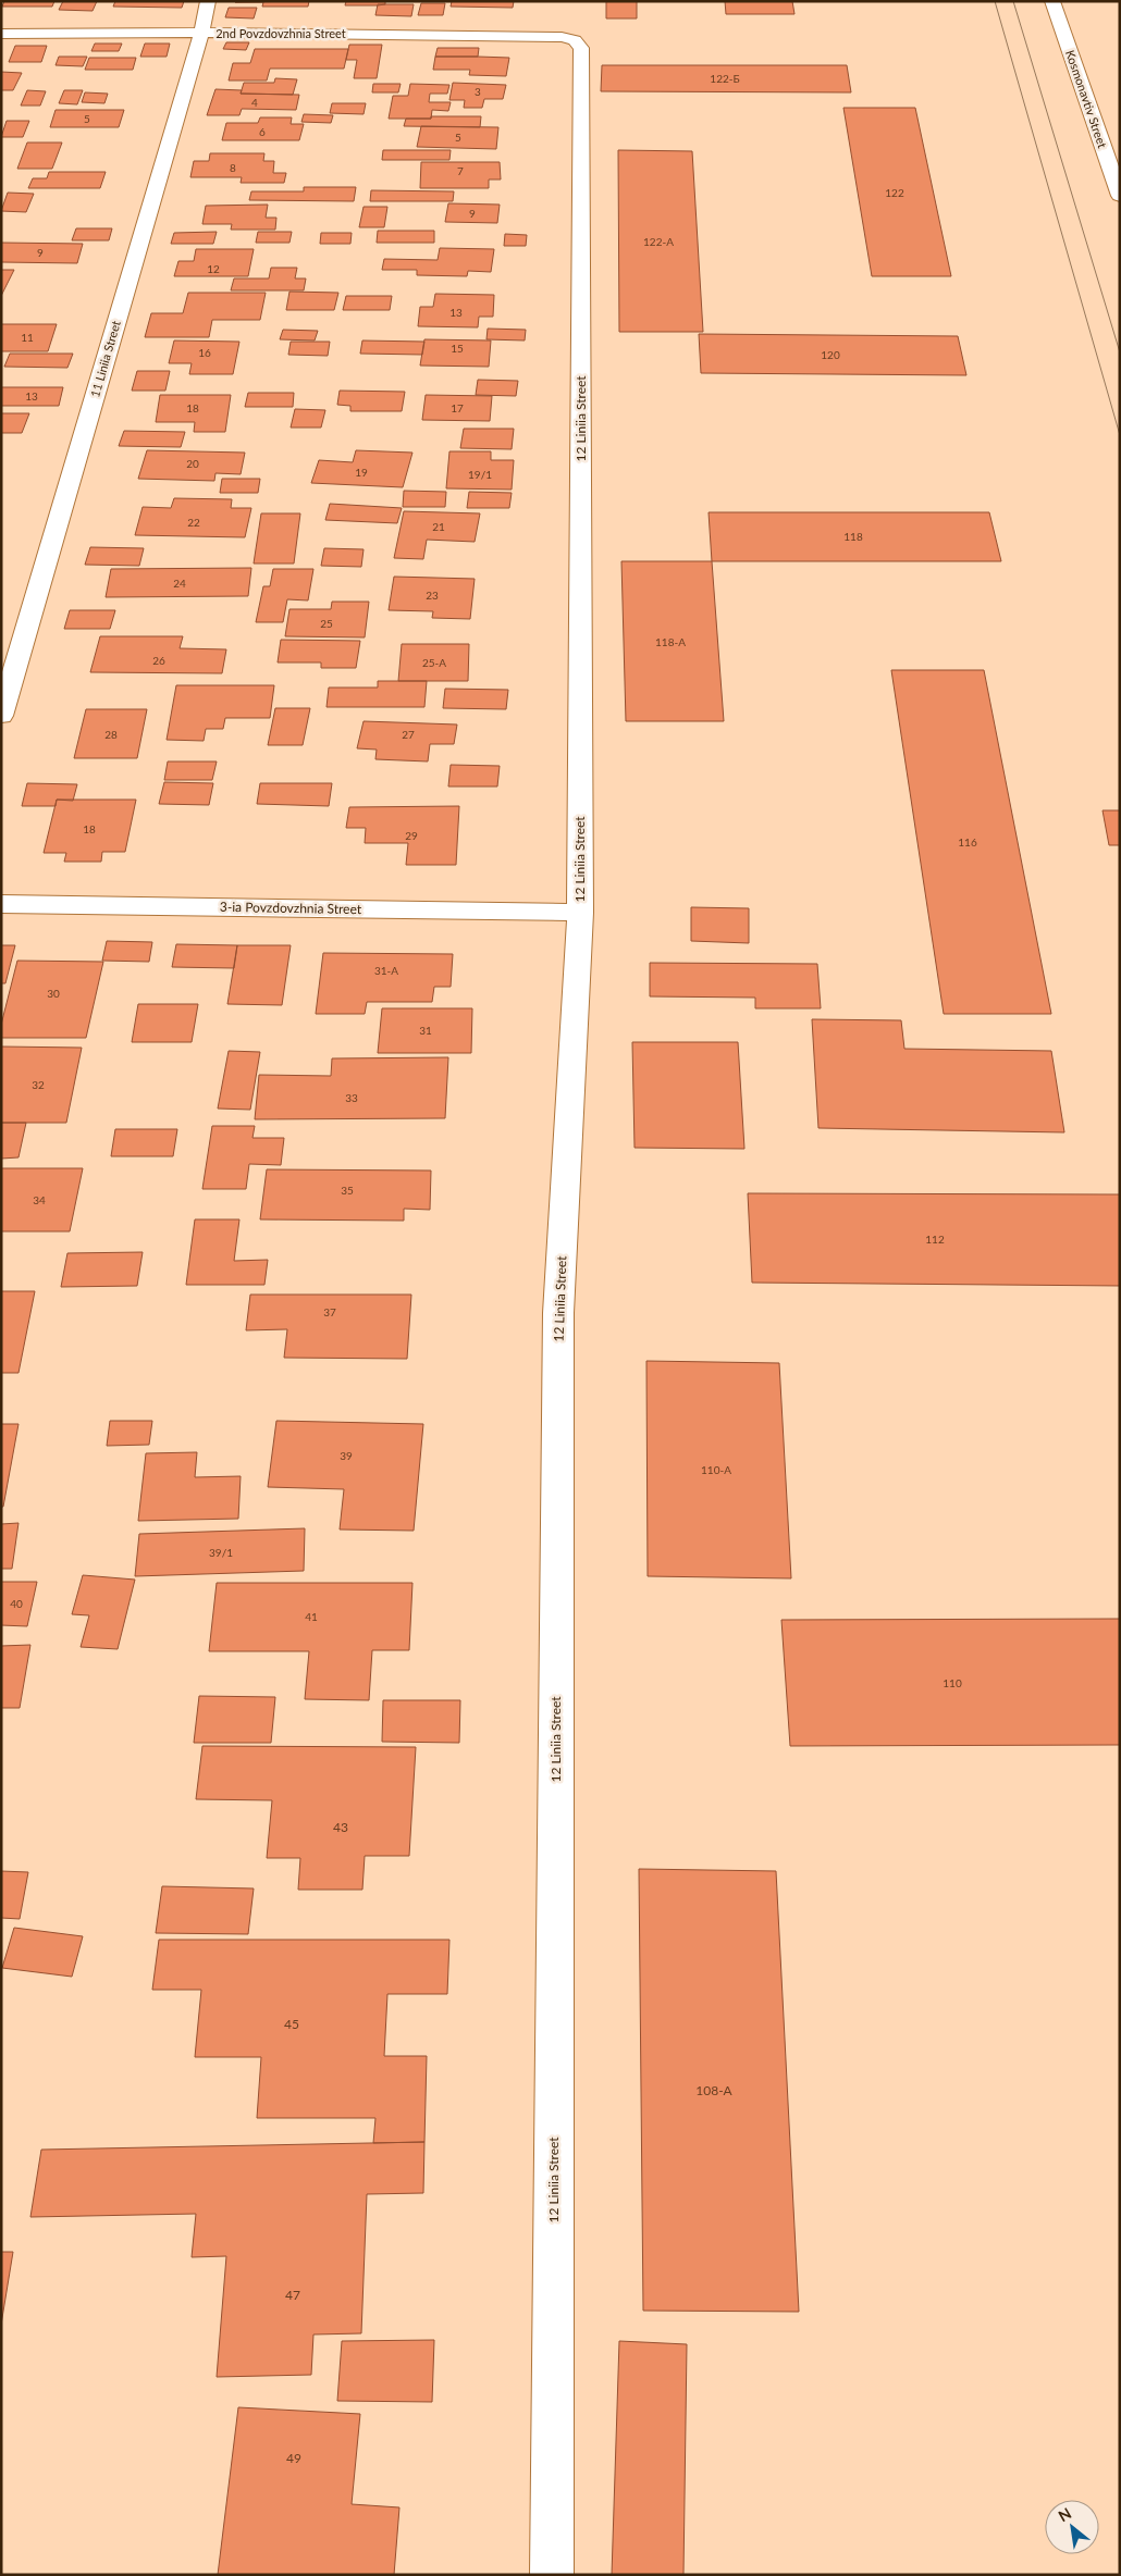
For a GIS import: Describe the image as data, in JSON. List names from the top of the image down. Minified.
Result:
{"streets":{"street":["2nd Povzdovzhnia Street","Kosmonavtiv Street","11 Liniia Street","12 Liniia Street","3-ia Povzdovzhnia Street"]},"crossings":[["2nd Povzdovzhnia Street","11 Liniia Street"],["2nd Povzdovzhnia Street","12 Liniia Street"],["12 Liniia Street","3-ia Povzdovzhnia Street"]],"house_numbers":["122-Б","3","4","5","6","5","8","7","122","9","122-А","9","12","13","11","15","16","120","13","18","17","20","19","19/1","22","21","118","24","23","25","118-А","26","25-А","28","27","18","29","116","31-А","30","31","32","33","35","34","112","37","39","110-А","39/1","40","41","110","43","45","108-А","47","49"],"north":"top left"}
